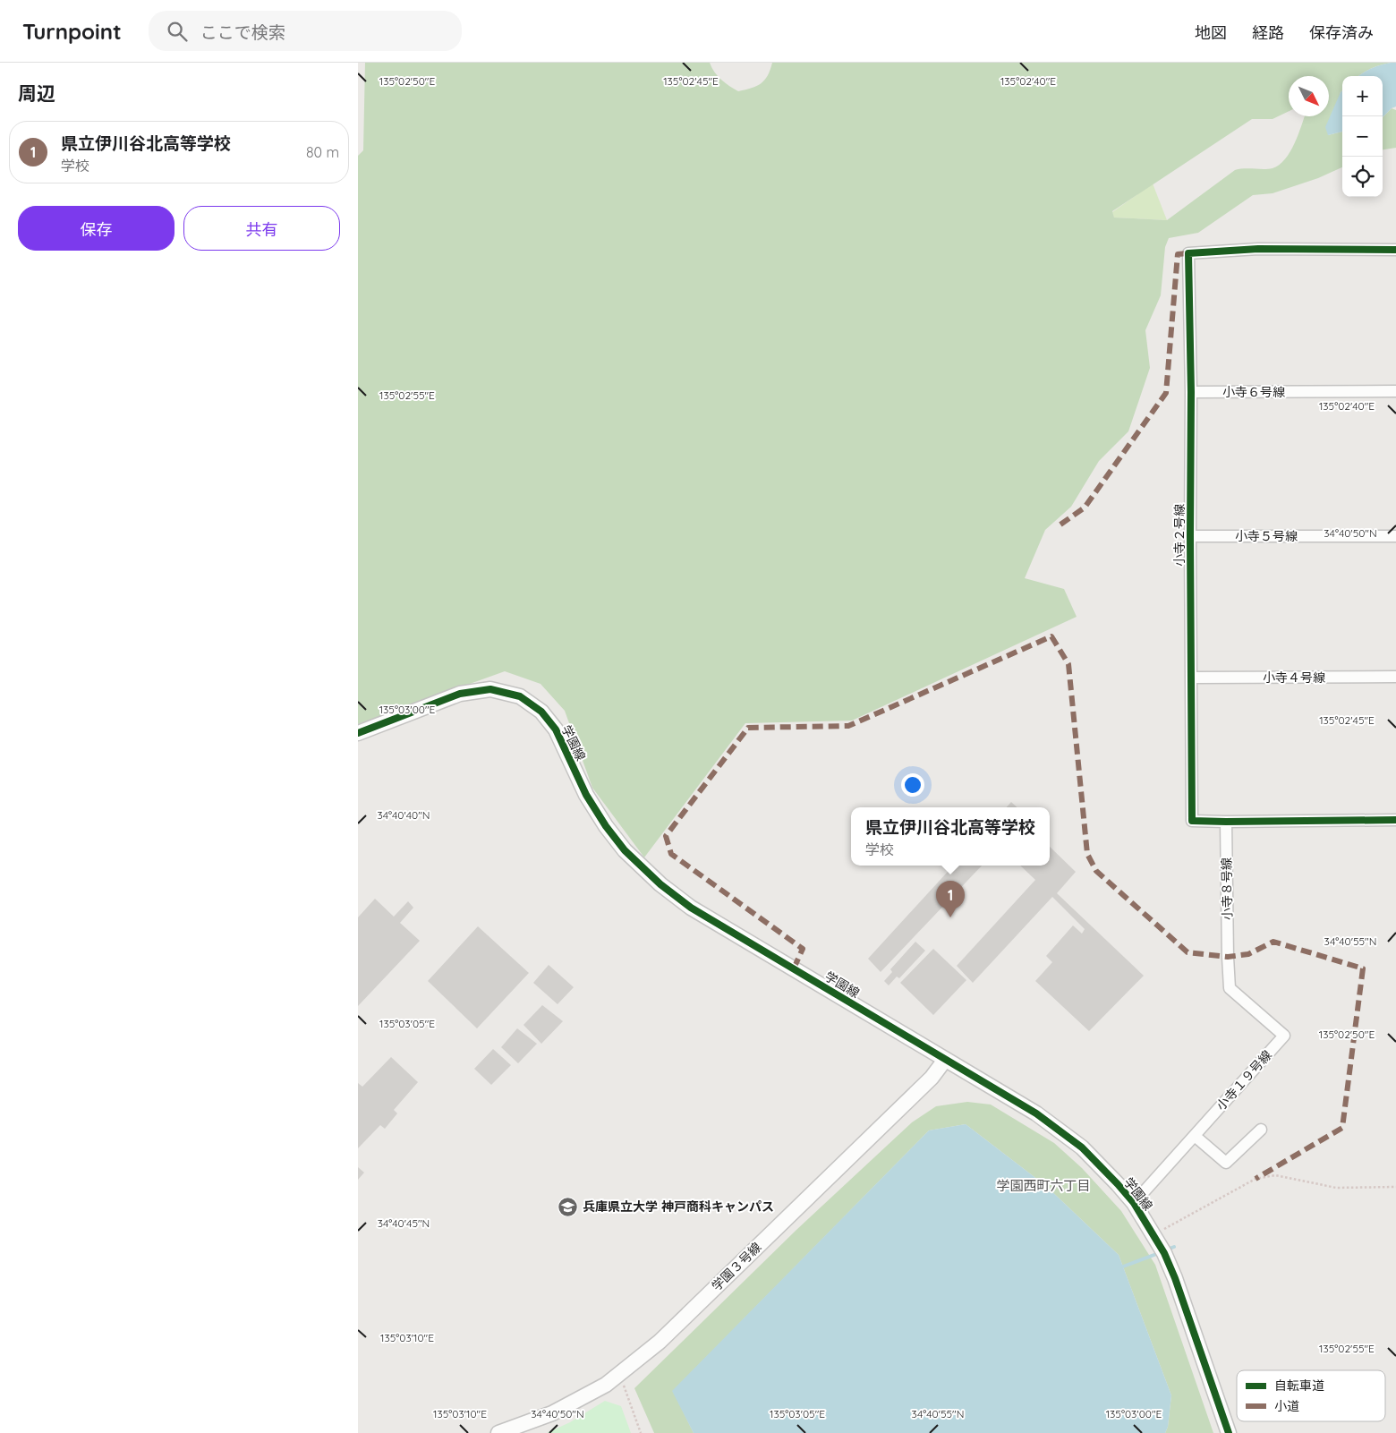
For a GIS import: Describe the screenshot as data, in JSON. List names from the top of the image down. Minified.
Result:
{"streets":{"street":["小寺６号線","小寺２号線","小寺５号線","小寺４号線","学園線","小寺８号線","小寺１９号線","学園３号線"]},"crossings":[["小寺６号線","小寺２号線"],["小寺２号線","小寺５号線"],["小寺２号線","小寺４号線"],["小寺２号線","小寺８号線"],["学園線","小寺１９号線"],["学園線","学園３号線"],["小寺８号線","小寺１９号線"]],"districts":["学園西町六丁目"],"places":{"school or university":["兵庫県立大学 神戸商科キャンパス"]},"legend":["自転車道","小道"],"north":"bottom right","page":{"header":"Turnpoint","search":"ここで検索","nav":["地図","経路","保存済み"],"heading":"周辺","map_buttons":["+","−"],"list":[{"mark":"1","name":"県立伊川谷北高等学校","note":"学校","value":"80 m"}],"buttons":["保存","共有"],"popup":["県立伊川谷北高等学校","学校"],"pins":"1"},"coordinates":["135°02'50\"E","135°02'45\"E","135°02'40\"E","135°02'55\"E","34°40'50\"N","135°03'00\"E","34°40'40\"N","34°40'55\"N","135°03'05\"E","34°40'45\"N","135°03'10\"E"]}
